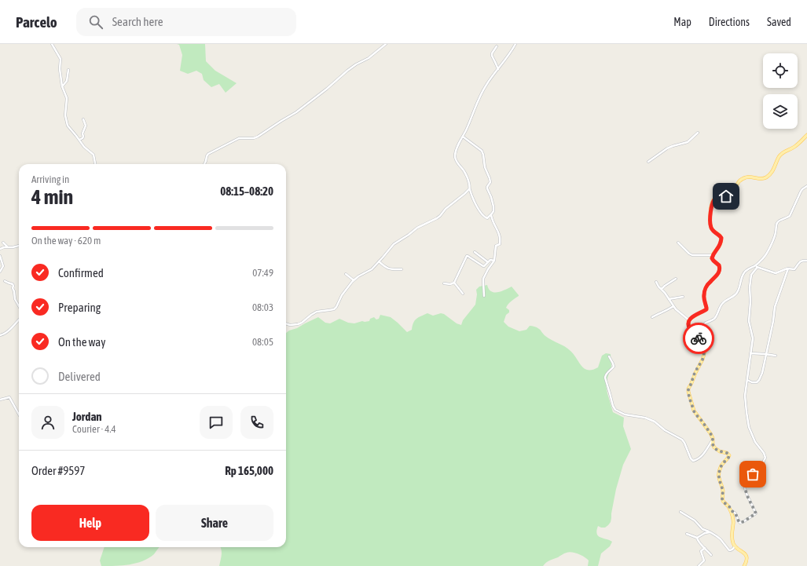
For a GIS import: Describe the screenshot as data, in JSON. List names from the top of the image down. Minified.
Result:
{"page":{"header":"Parcelo","search":"Search here","nav":["Map","Directions","Saved"],"heading":["4 min","Arriving in","08:15–08:20"],"panel":["Jordan","Courier · 4.4","Order #9597","Rp 165,000"],"bar":"On the way · 620 m","list":[["Confirmed","07:49"],["Preparing","08:03"],["On the way","08:05"],"Delivered"],"buttons":["Help","Share"]}}
